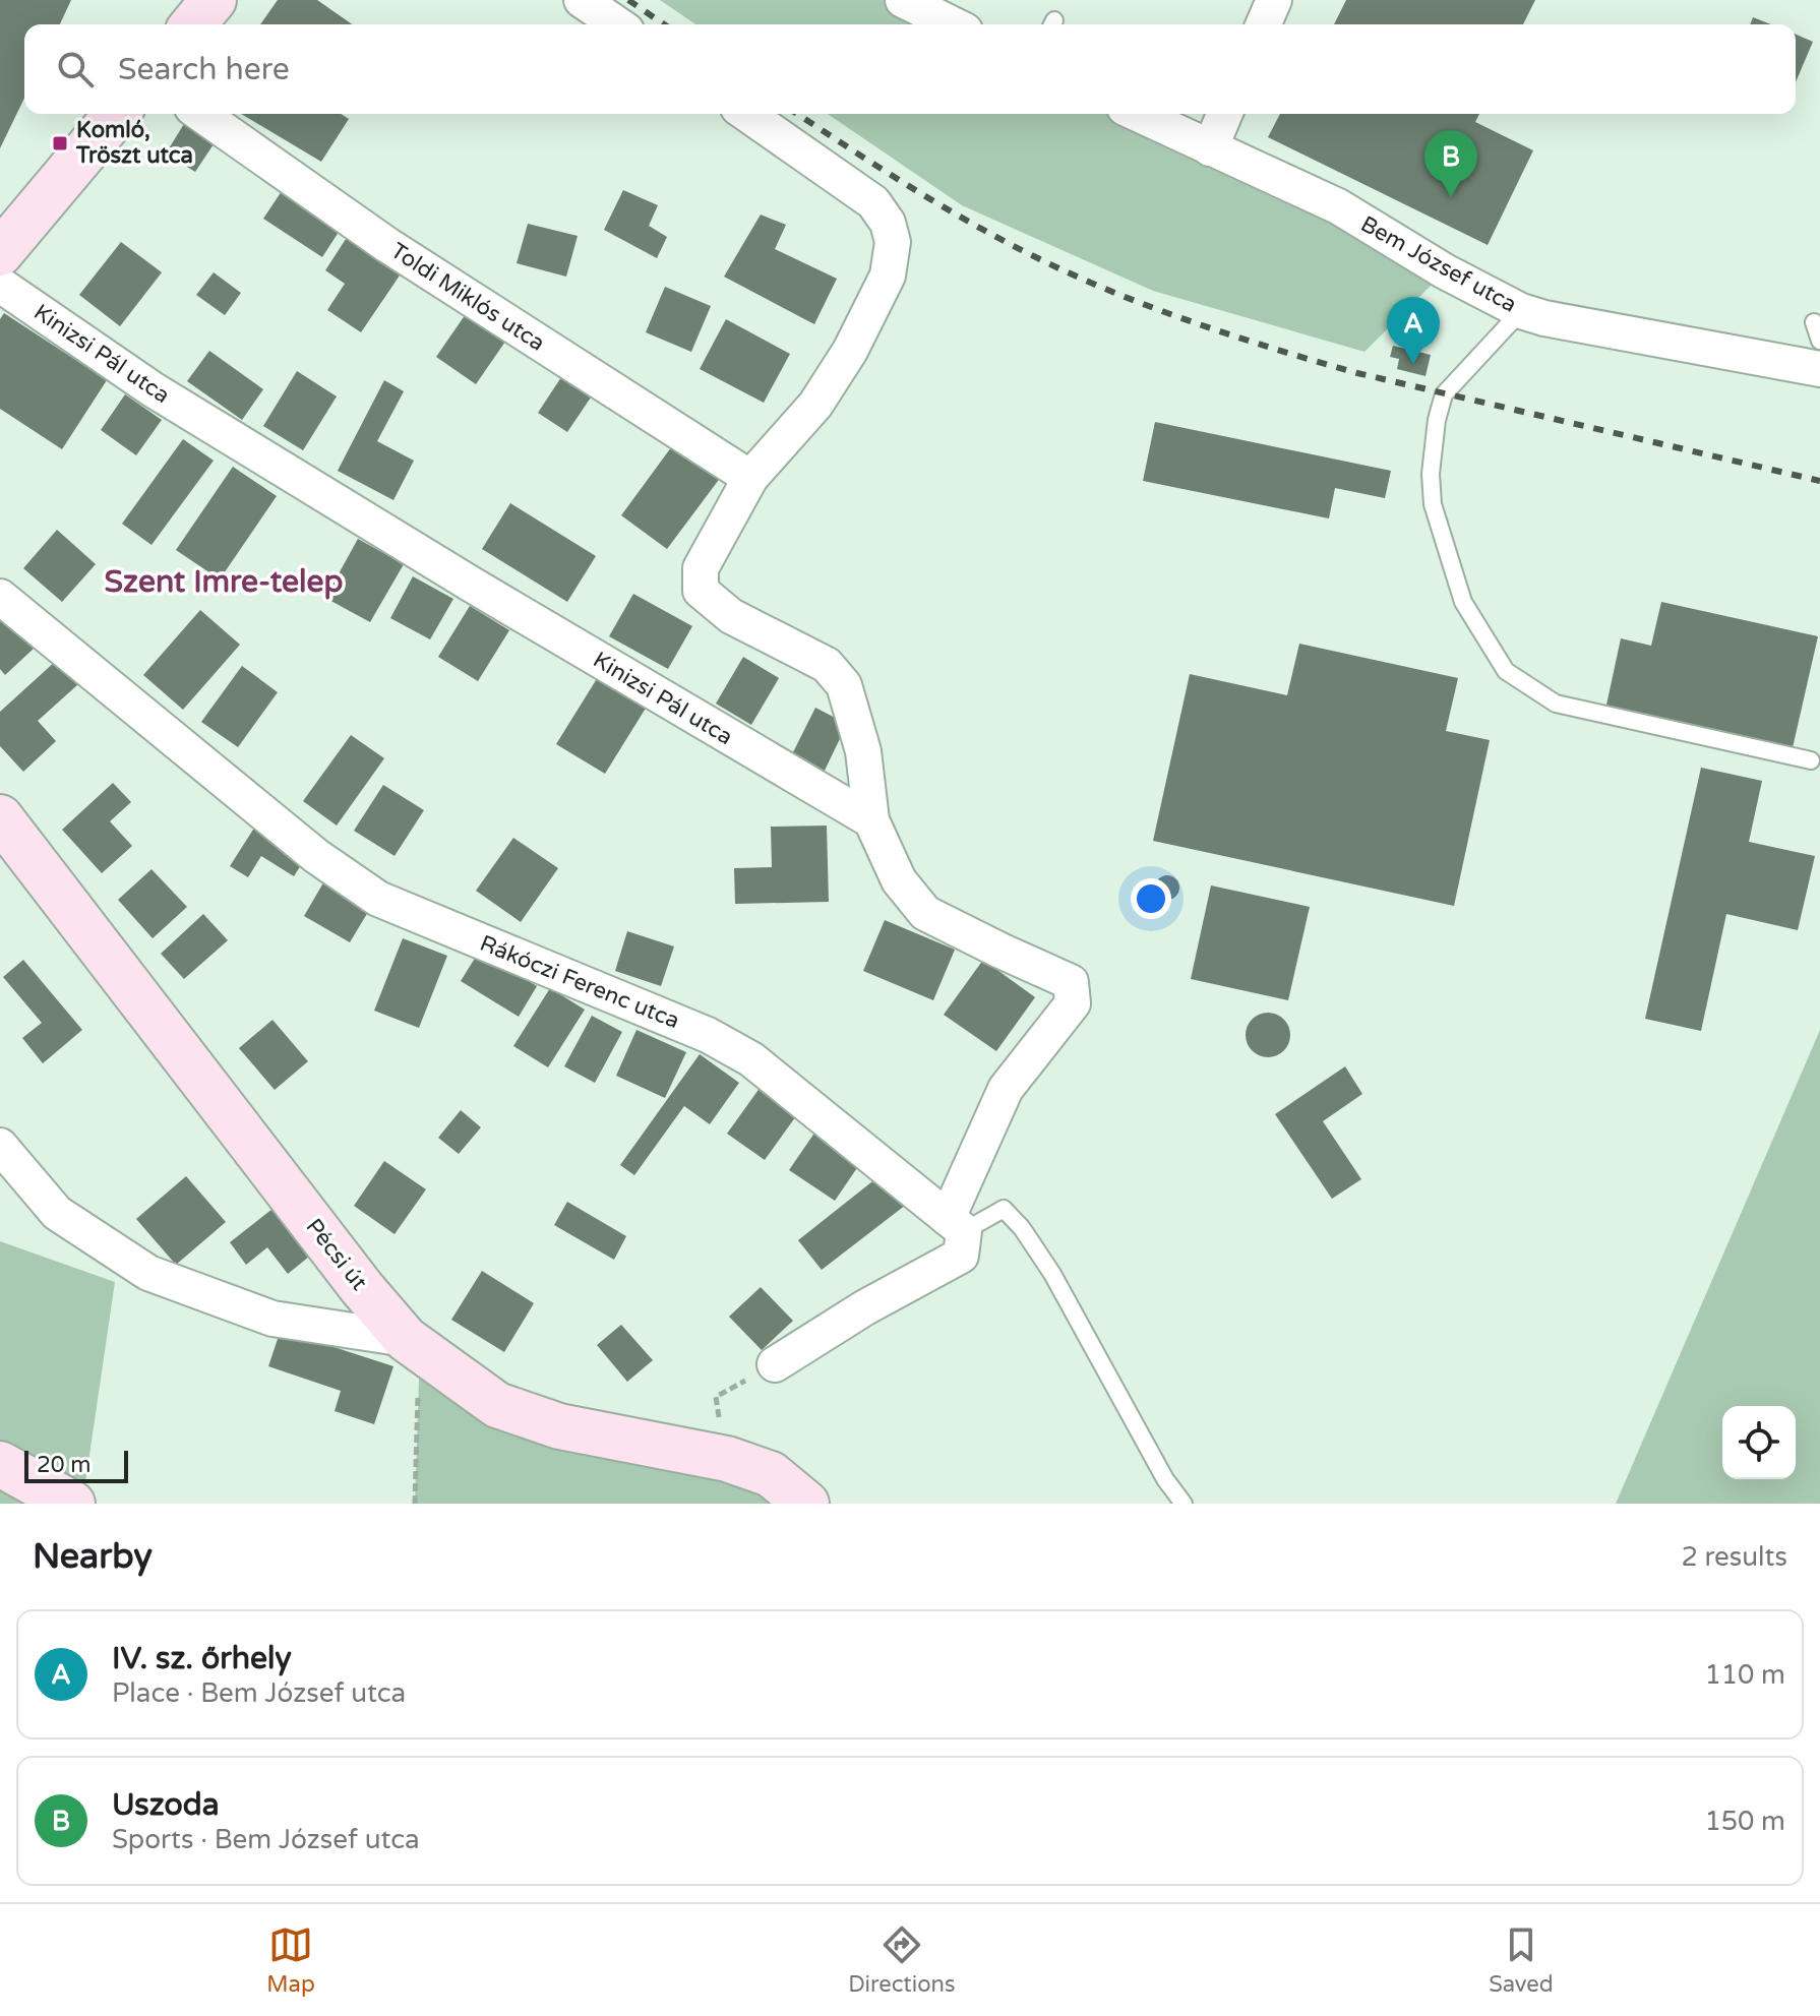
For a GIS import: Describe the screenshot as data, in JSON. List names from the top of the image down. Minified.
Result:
{"streets":{"main road":["Pécsi út"],"street":["Bem József utca","Toldi Miklós utca","Kinizsi Pál utca","Rákóczi Ferenc utca"]},"districts":["Szent Imre-telep"],"places":{"transit":["Komló, Tröszt utca"]},"scale_bar":"20 m","page":{"search":"Search here","pins":["B","A"],"scale":"20 m","heading":["Nearby","2 results"],"list":[{"mark":"A","name":"IV. sz. őrhely","note":"Place · Bem József utca","value":"110 m"},{"mark":"B","name":"Uszoda","note":"Sports · Bem József utca","value":"150 m"}],"nav":["Map","Directions","Saved"]}}
